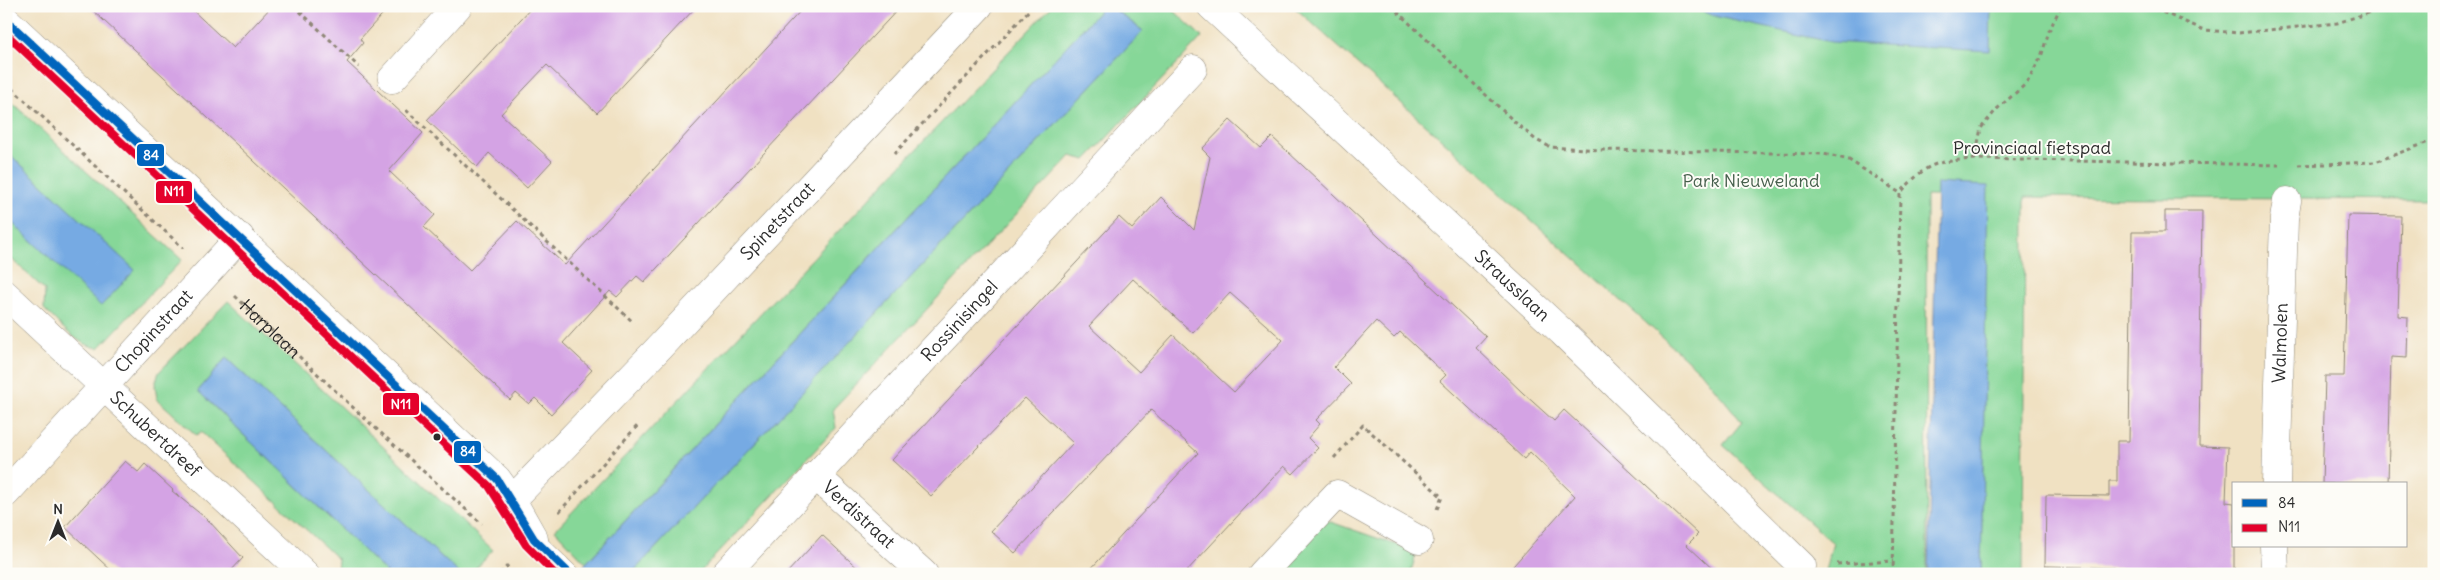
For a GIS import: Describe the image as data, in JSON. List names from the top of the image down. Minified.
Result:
{"streets":{"street":["Spinetstraat","Strausslaan","Rossinisingel","Chopinstraat","Walmolen","Schubertdreef","Verdistraat"],"path":["Provinciaal fietspad","Harplaan"]},"crossings":[["Rossinisingel","Verdistraat"],["Harplaan","Chopinstraat"],["Chopinstraat","Schubertdreef"]],"parks":["Park Nieuweland"],"lines":["transit line 84","transit line N11"],"legend":["84","N11"],"north":"top"}
